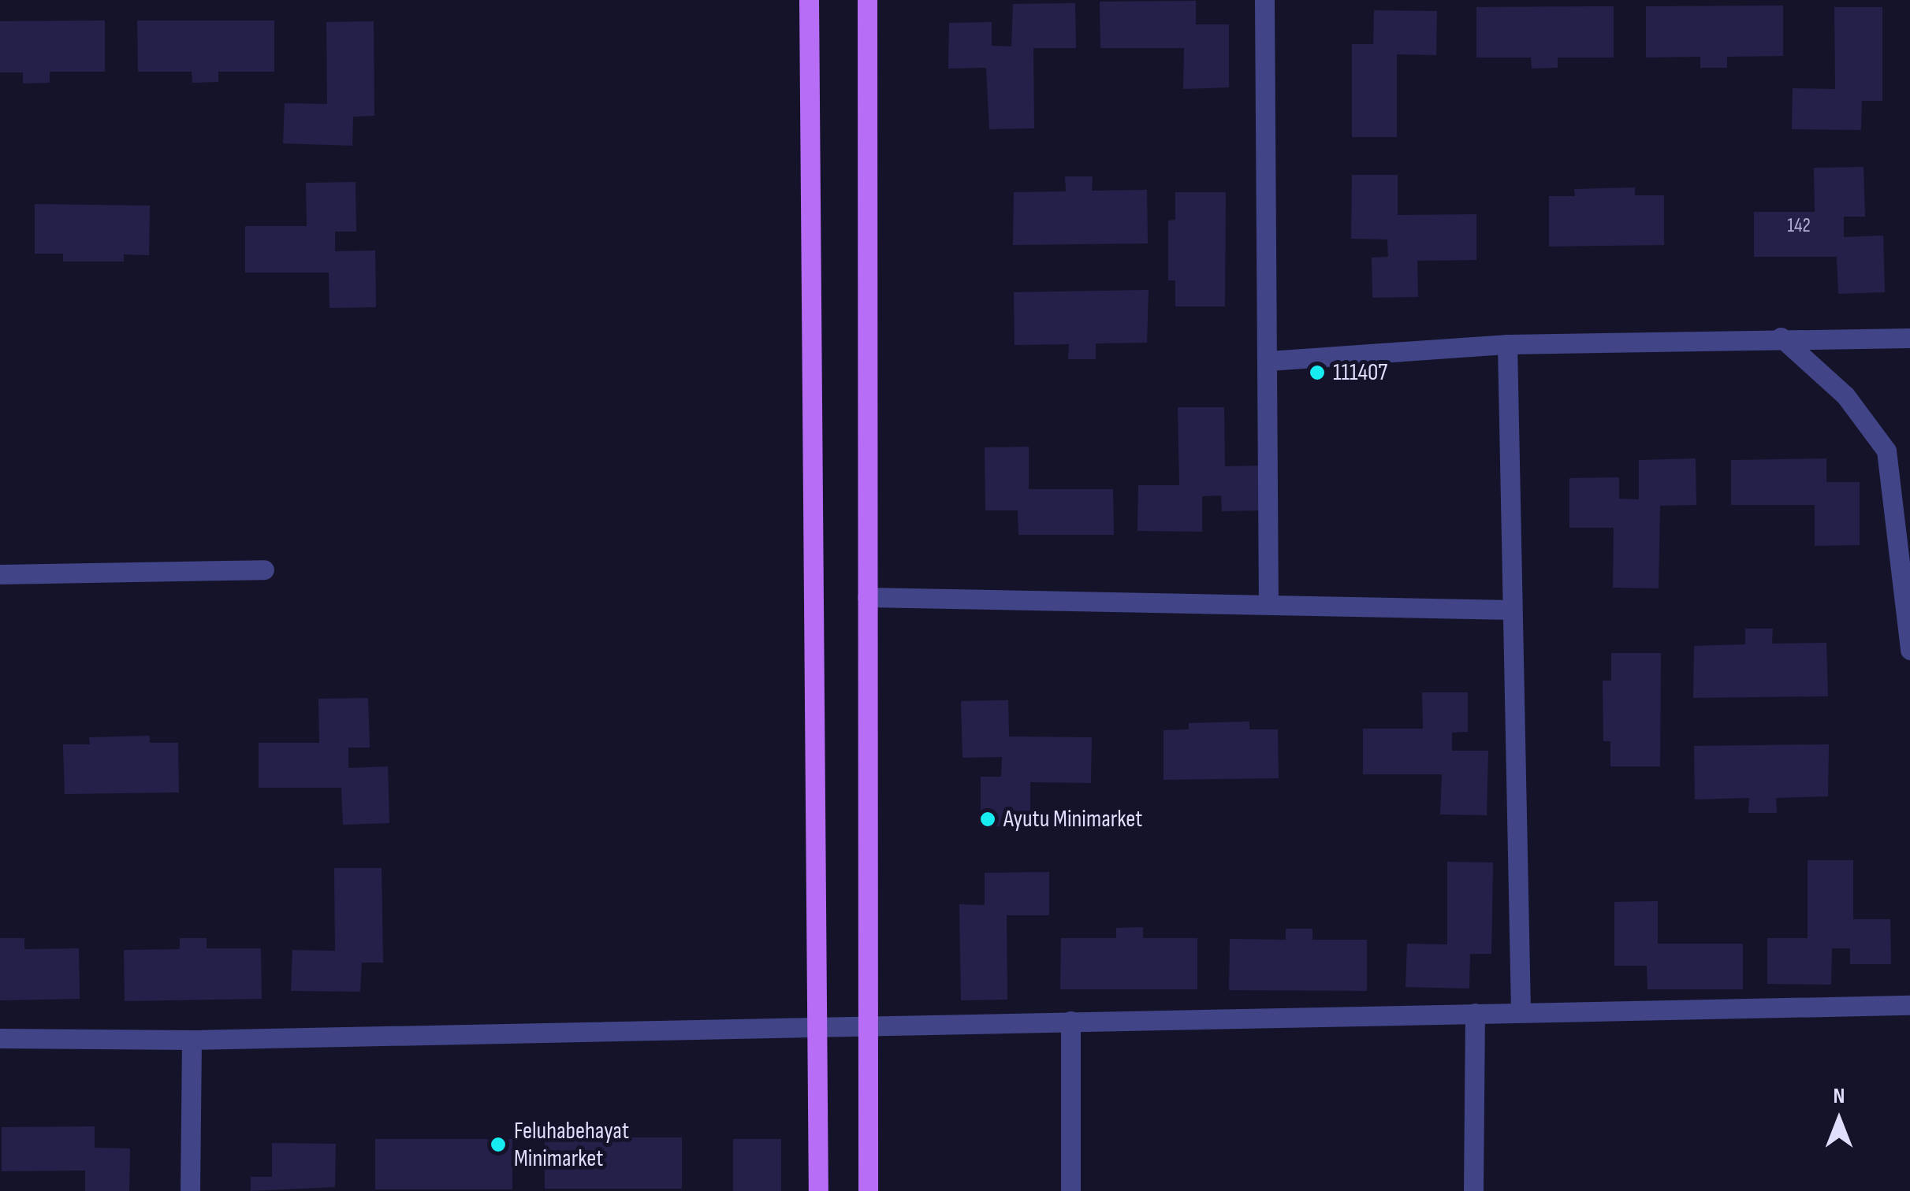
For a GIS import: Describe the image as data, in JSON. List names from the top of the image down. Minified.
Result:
{"places":["111407","Ayutu Minimarket","Feluhabehayat Minimarket"],"house_numbers":["142"],"north":"top"}
